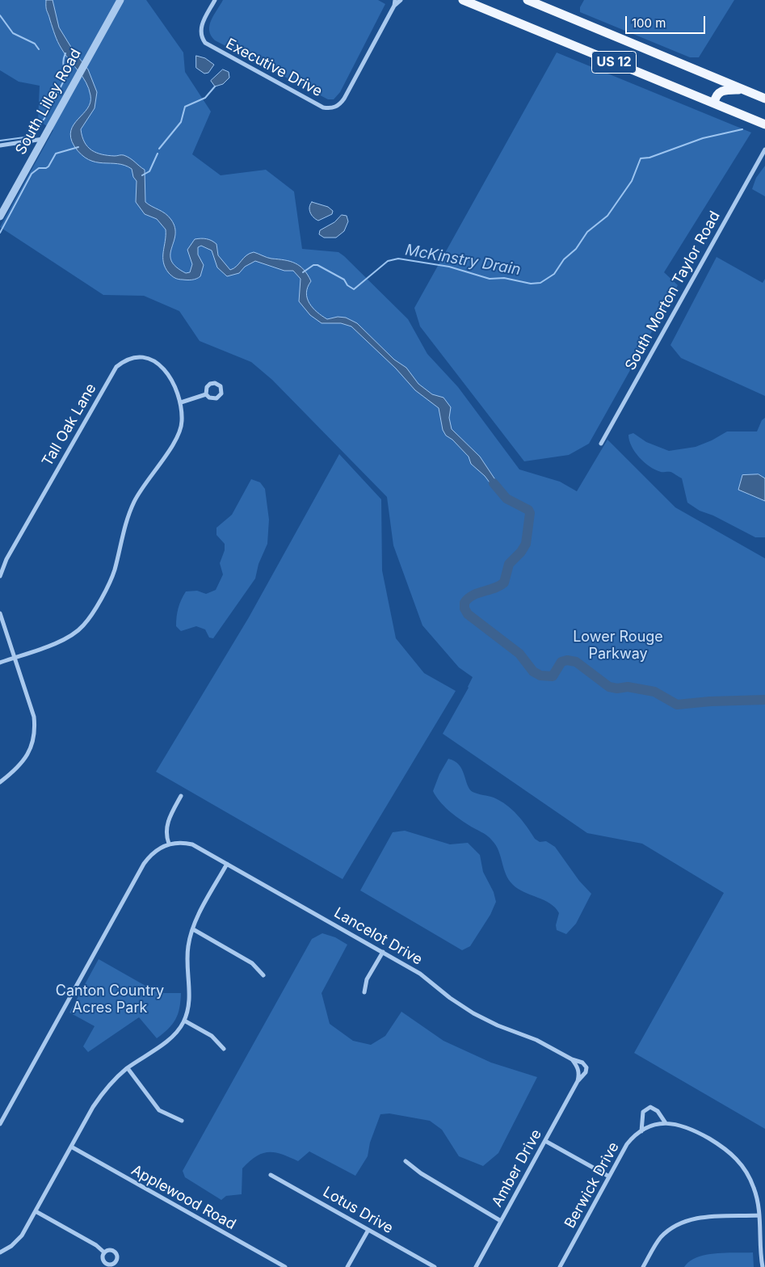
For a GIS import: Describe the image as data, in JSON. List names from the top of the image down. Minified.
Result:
{"streets":{"main road":["US 12"],"street":["Executive Drive","South Lilley Road","South Morton Taylor Road","Tall Oak Lane","Lancelot Drive","Amber Drive","Berwick Drive","Applewood Road","Lotus Drive"]},"crossings":[["Lancelot Drive","Amber Drive"]],"water":["McKinstry Drain"],"parks":["Lower Rouge Parkway","Canton Country Acres Park"],"scale_bar":"100 m"}
